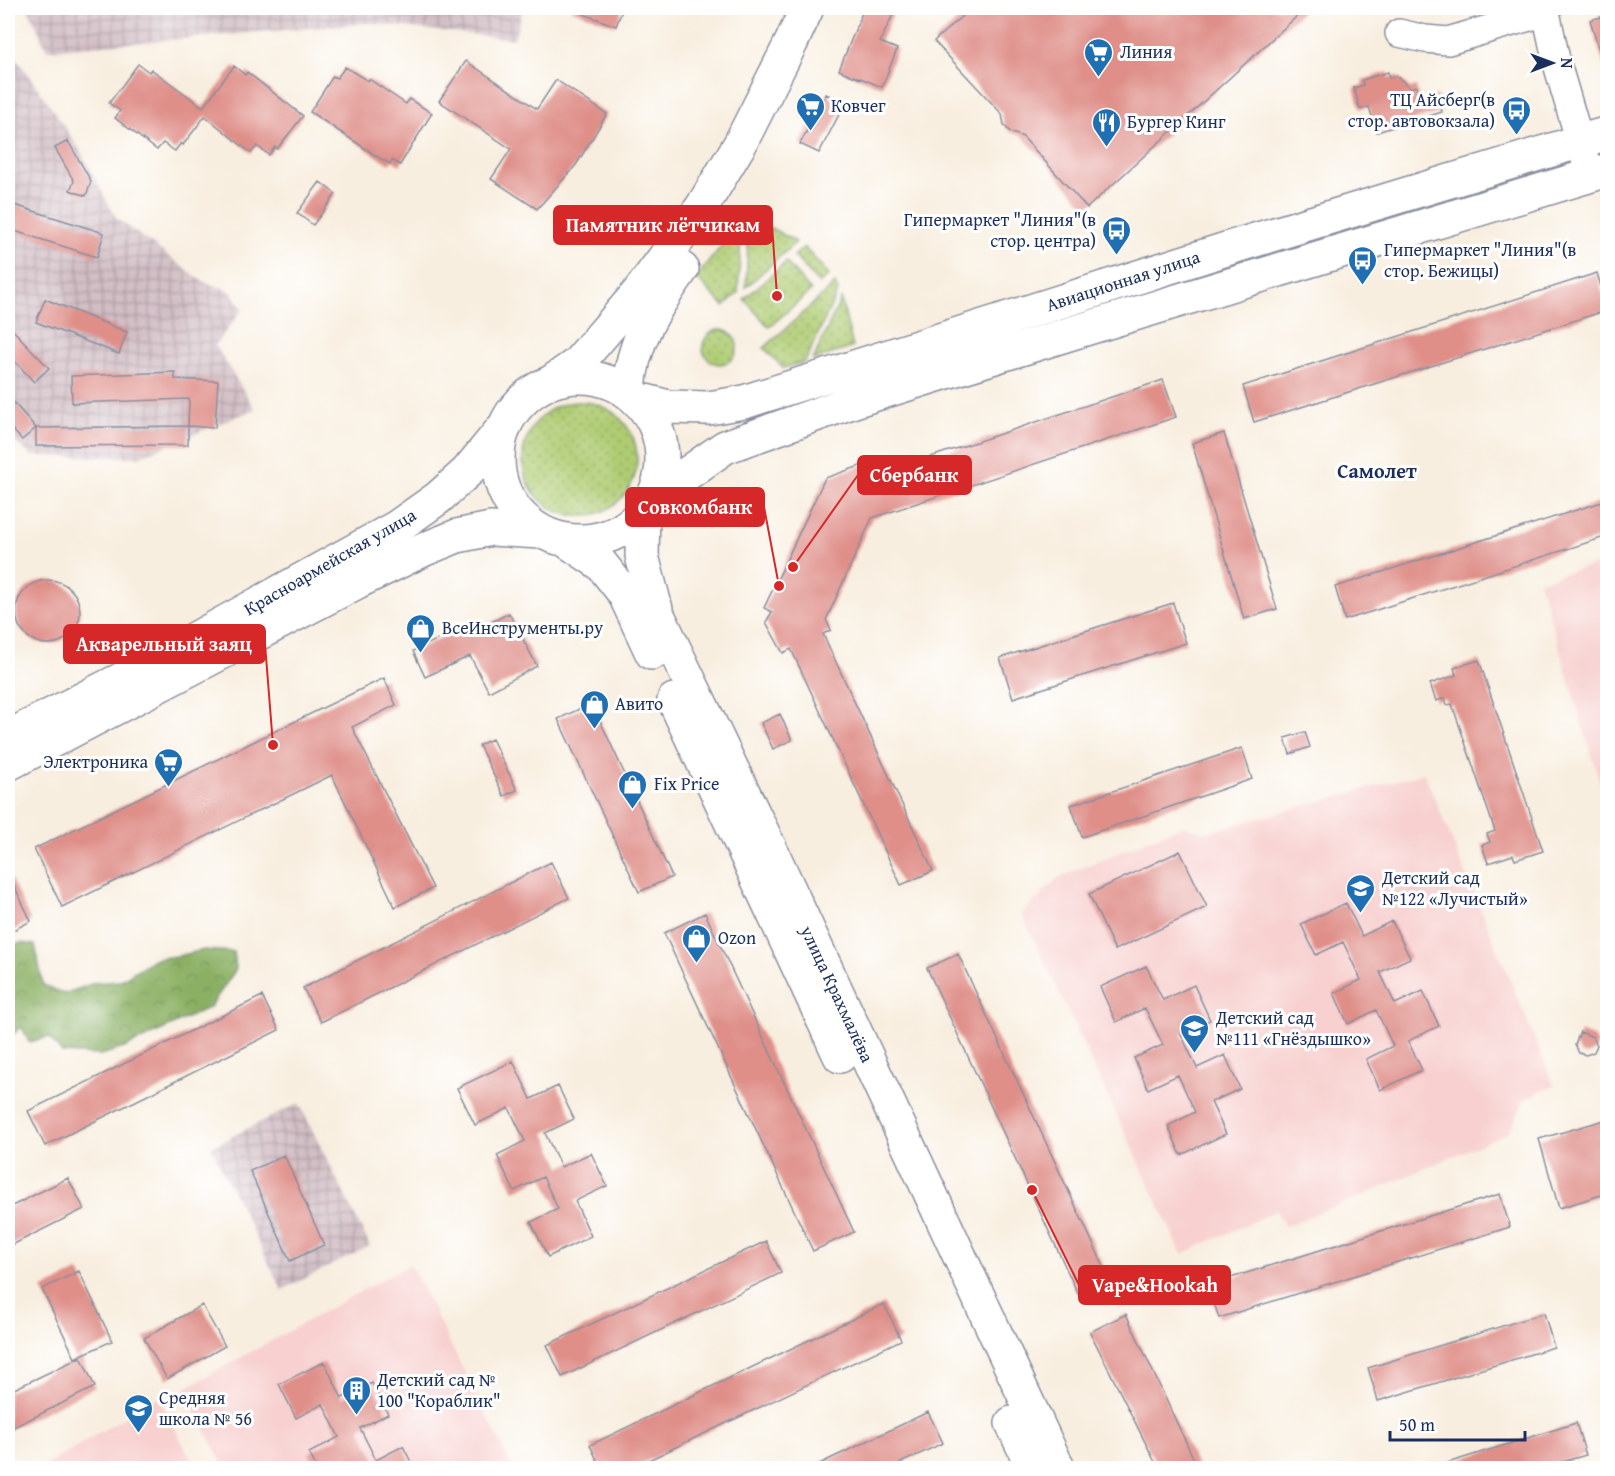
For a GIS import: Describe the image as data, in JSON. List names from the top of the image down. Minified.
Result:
{"streets":{"main road":["Авиационная улица","Красноармейская улица","улица Крахмалёва"]},"crossings":[["Авиационная улица","Красноармейская улица"],["Авиационная улица","улица Крахмалёва"],["Красноармейская улица","улица Крахмалёва"]],"districts":["Самолет"],"places":{"supermarket":["Линия","Ковчег","Электроника"],"bus stop":["ТЦ Айсберг(в стор. автовокзала)","Гипермаркет \"Линия\"(в стор. центра)","Гипермаркет \"Линия\"(в стор. Бежицы)"],"restaurant":["Бургер Кинг"],"other":["Памятник лётчикам","Сбербанк","Совкомбанк","Акварельный заяц","Vape&Hookah"],"shop":["ВсеИнструменты.ру","Авито","Fix Price","Ozon"],"school or university":["Детский сад №122 «Лучистый»","Детский сад №111 «Гнёздышко»","Средняя школа № 56"],"building":["Детский сад № 100 \"Кораблик\""]},"scale_bar":"50 m","north":"right"}
